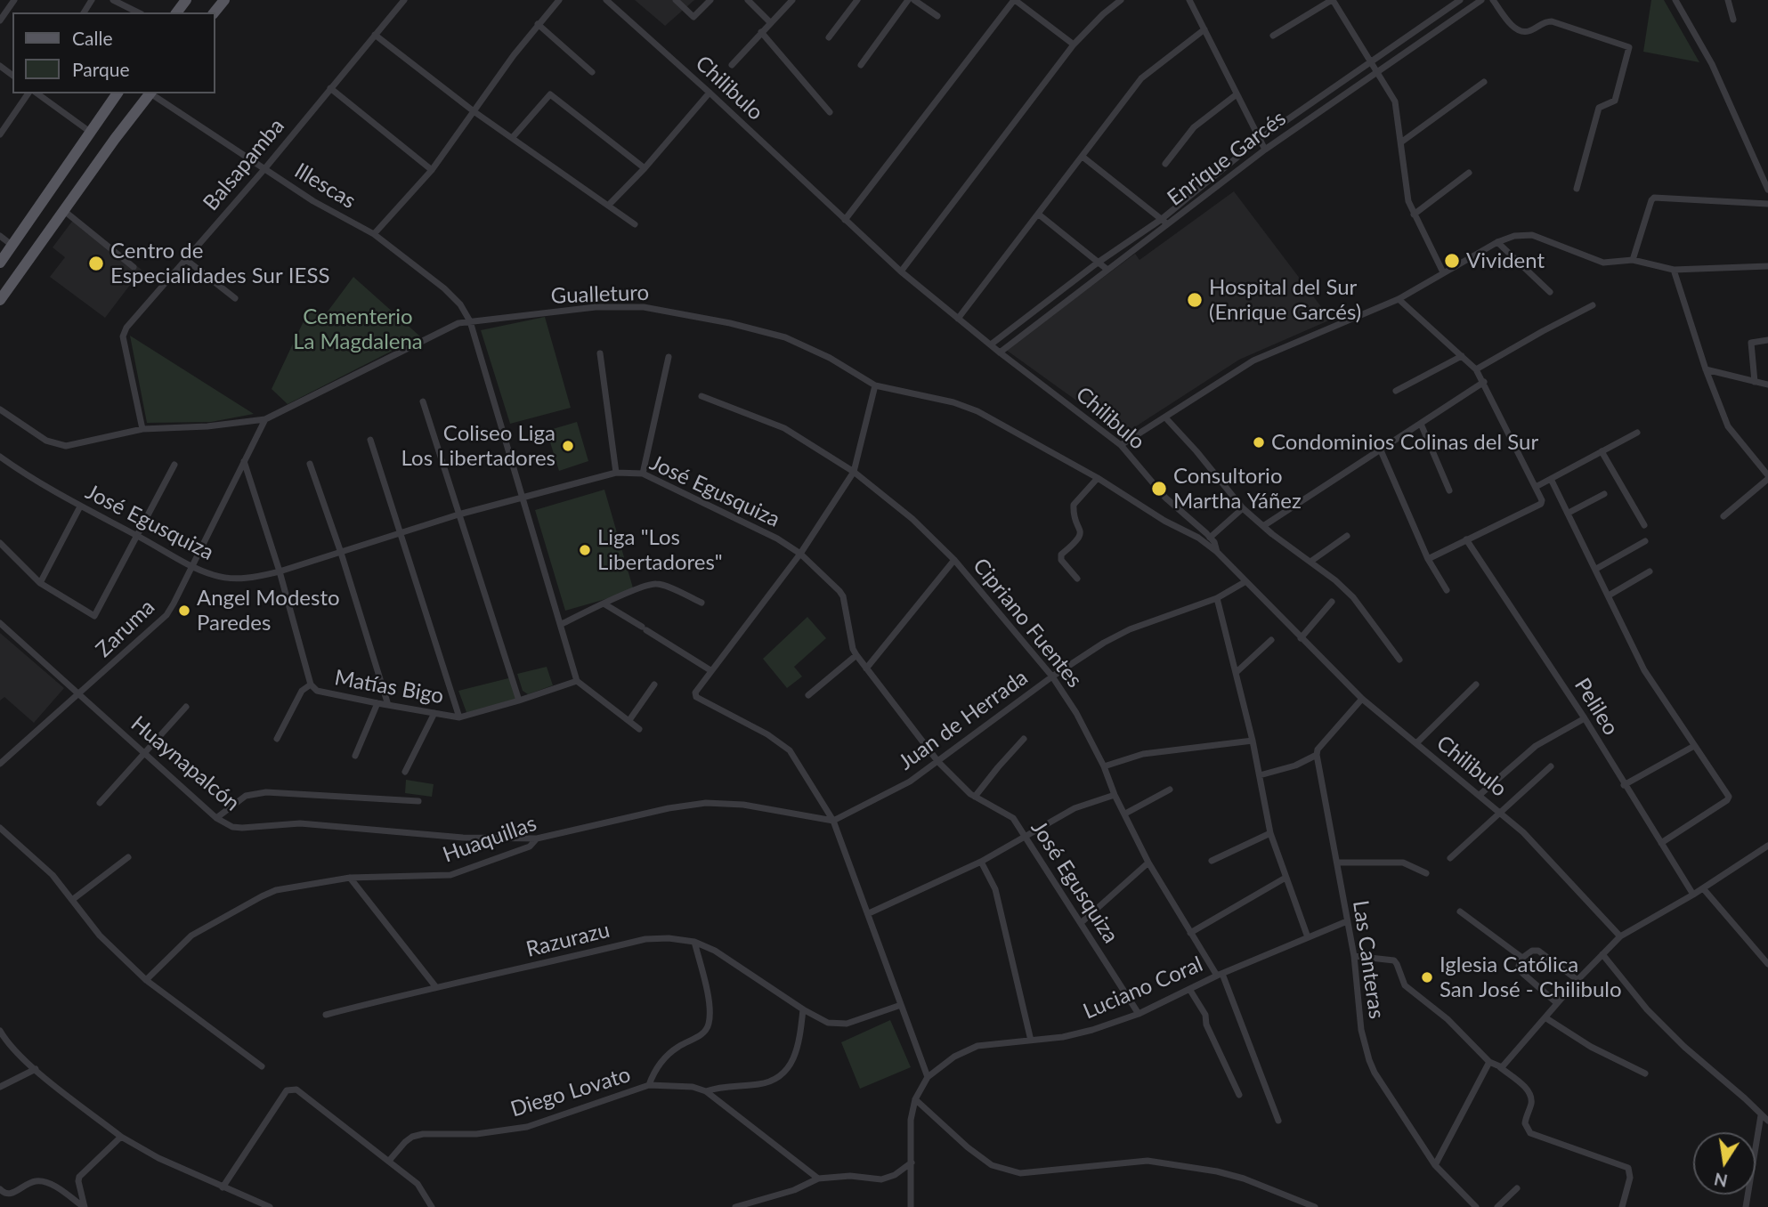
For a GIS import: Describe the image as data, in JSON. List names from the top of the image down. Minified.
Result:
{"streets":{"street":["Chilibulo","Enrique Garcés","Balsapamba","Illescas","Gualleturo","José Egusquiza","Cipriano Fuentes","Zaruma","Matías Bigo","Pelileo","Juan de Herrada","Huaynapalcón","Huaquillas","Razurazu","Las Canteras","Luciano Coral","Diego Lovato"]},"crossings":[["Chilibulo","Enrique Garcés"],["Chilibulo","Gualleturo"],["Chilibulo","Juan de Herrada"],["Balsapamba","Illescas"],["Balsapamba","Gualleturo"],["Illescas","Gualleturo"],["Illescas","José Egusquiza"],["Illescas","Matías Bigo"],["Gualleturo","Zaruma"],["José Egusquiza","Zaruma"],["José Egusquiza","Matías Bigo"],["José Egusquiza","Juan de Herrada"],["José Egusquiza","Luciano Coral"],["Cipriano Fuentes","Juan de Herrada"],["Cipriano Fuentes","Luciano Coral"],["Zaruma","Matías Bigo"],["Zaruma","Huaynapalcón"],["Juan de Herrada","Huaquillas"],["Huaynapalcón","Huaquillas"],["Las Canteras","Luciano Coral"]],"parks":["Cementerio La Magdalena"],"places":["Vivident","Centro de Especialidades Sur IESS","Hospital del Sur (Enrique Garcés)","Condominios Colinas del Sur","Coliseo Liga Los Libertadores","Consultorio Martha Yáñez","Liga \"Los Libertadores\"","Angel Modesto Paredes","Iglesia Católica San José - Chilibulo"],"legend":["Calle","Parque"],"north":"bottom"}
